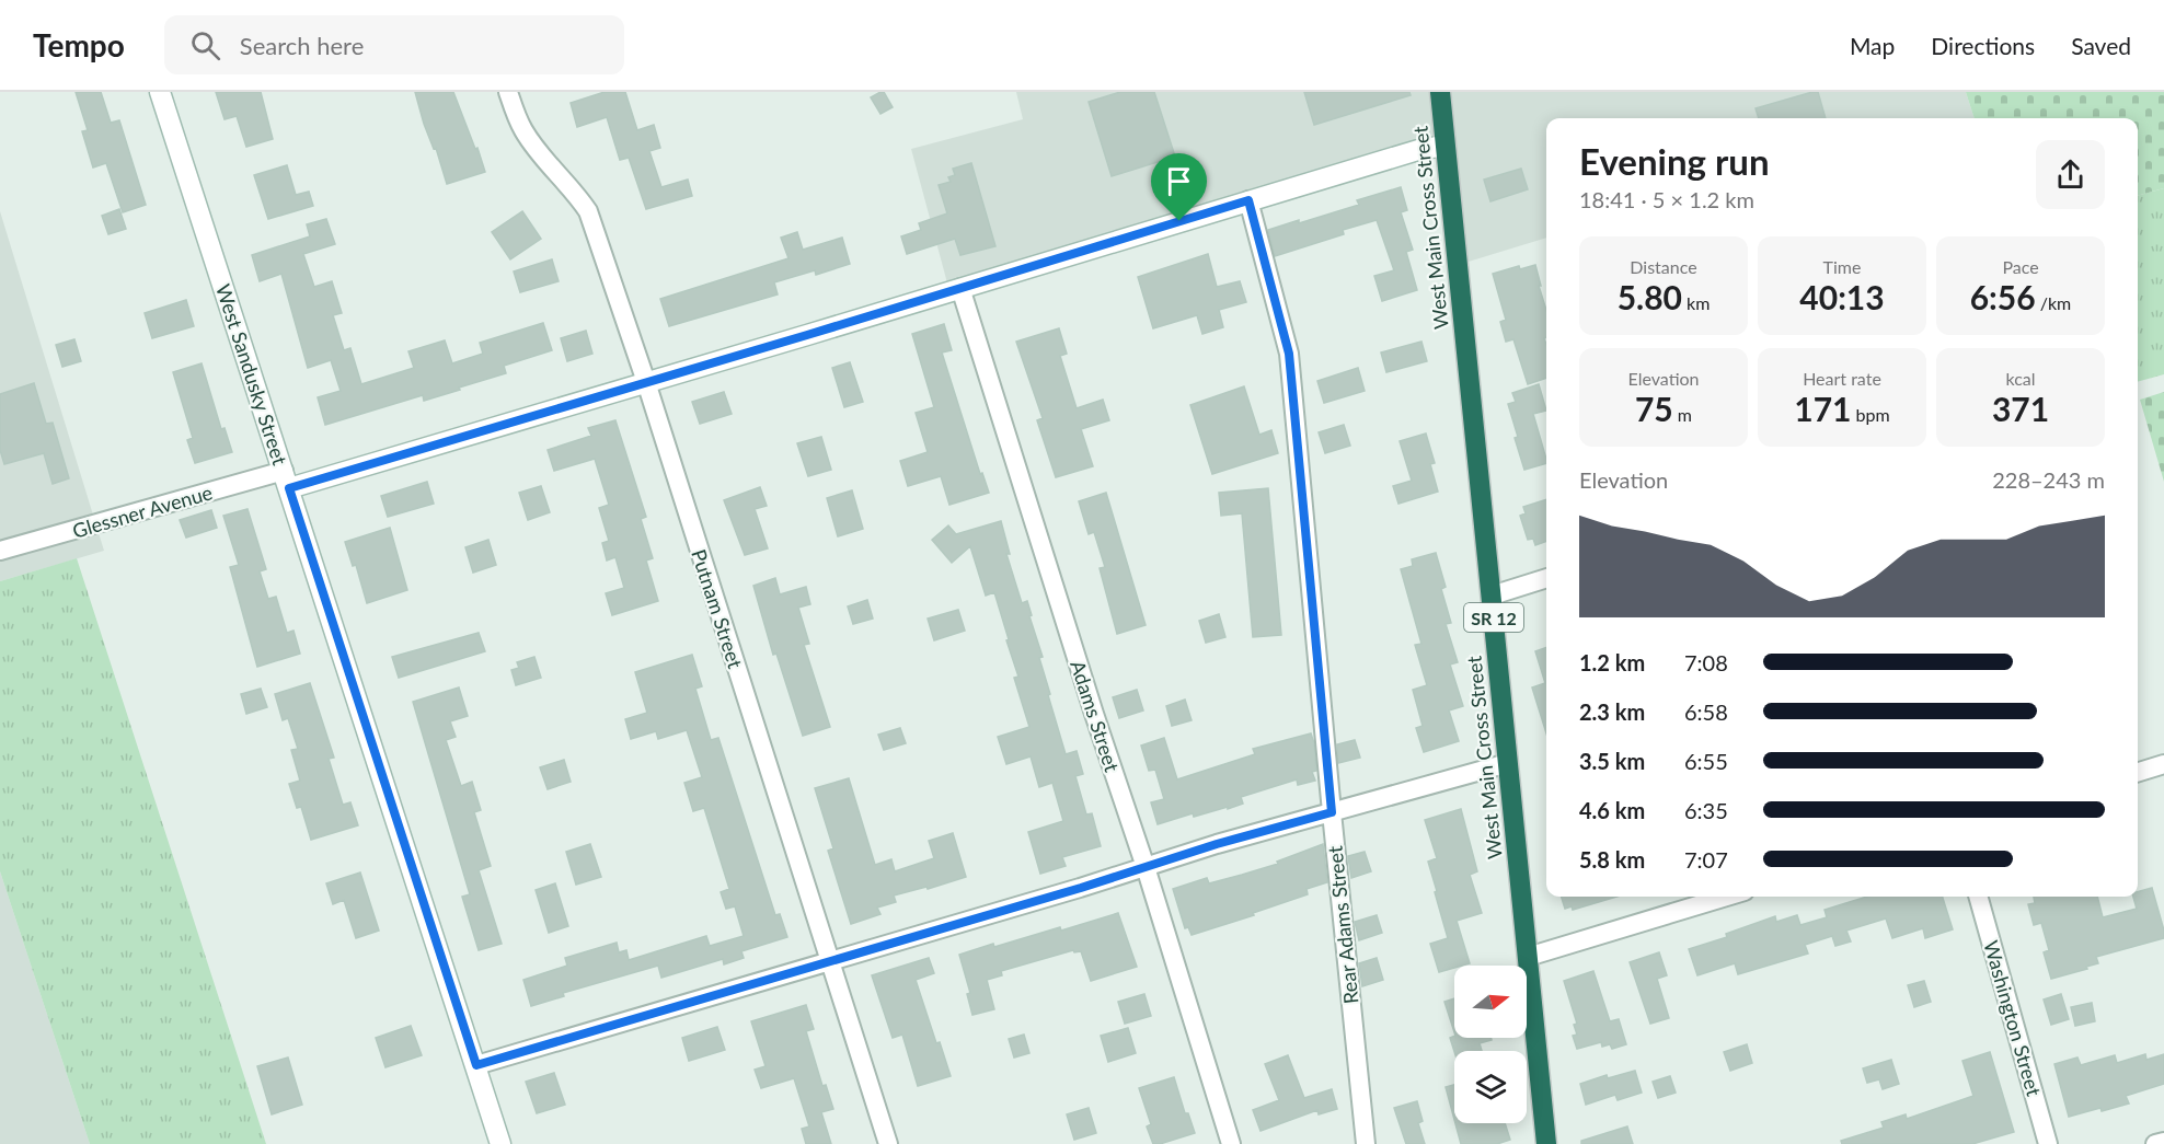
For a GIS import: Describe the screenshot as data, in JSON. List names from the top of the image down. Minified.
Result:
{"streets":{"highway":["West Main Cross Street","SR 12"],"street":["West Sandusky Street","Glessner Avenue","Putnam Street","Adams Street","Rear Adams Street","Washington Street"]},"crossings":[["West Main Cross Street","Glessner Avenue"],["West Sandusky Street","Glessner Avenue"],["Glessner Avenue","Putnam Street"],["Glessner Avenue","Adams Street"],["Glessner Avenue","Rear Adams Street"]],"north":"right","page":{"header":"Tempo","search":"Search here","nav":["Map","Directions","Saved"],"heading":["Evening run","18:41 · 5 × 1.2 km"],"stats":[["Distance","5.80 km"],["Time","40:13"],["Pace","6:56 /km"],["Elevation","75 m"],["Heart rate","171 bpm"],["kcal","371"]],"chart":["Elevation","228–243 m"],"list":[{"name":"1.2 km","note":"7:08"},{"name":"2.3 km","note":"6:58"},{"name":"3.5 km","note":"6:55"},{"name":"4.6 km","note":"6:35"},{"name":"5.8 km","note":"7:07"}]}}
